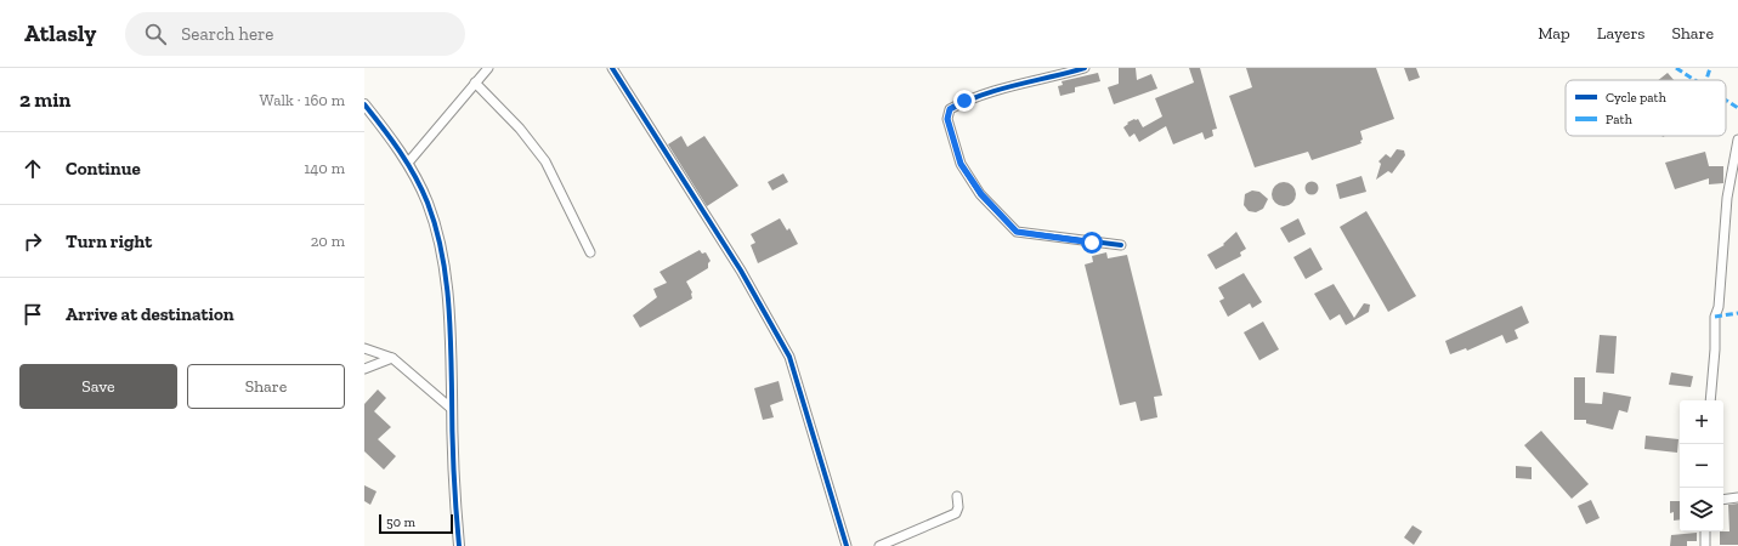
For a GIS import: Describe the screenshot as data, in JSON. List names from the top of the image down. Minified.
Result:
{"legend":["Cycle path","Path"],"scale_bar":"50 m","page":{"header":"Atlasly","search":"Search here","nav":["Map","Layers","Share"],"heading":["2 min","Walk · 160 m"],"list":[["Continue","140 m"],["Turn right","20 m"],"Arrive at destination"],"buttons":["Save","Share"],"map_buttons":["+","−"],"scale":"50 m"}}
